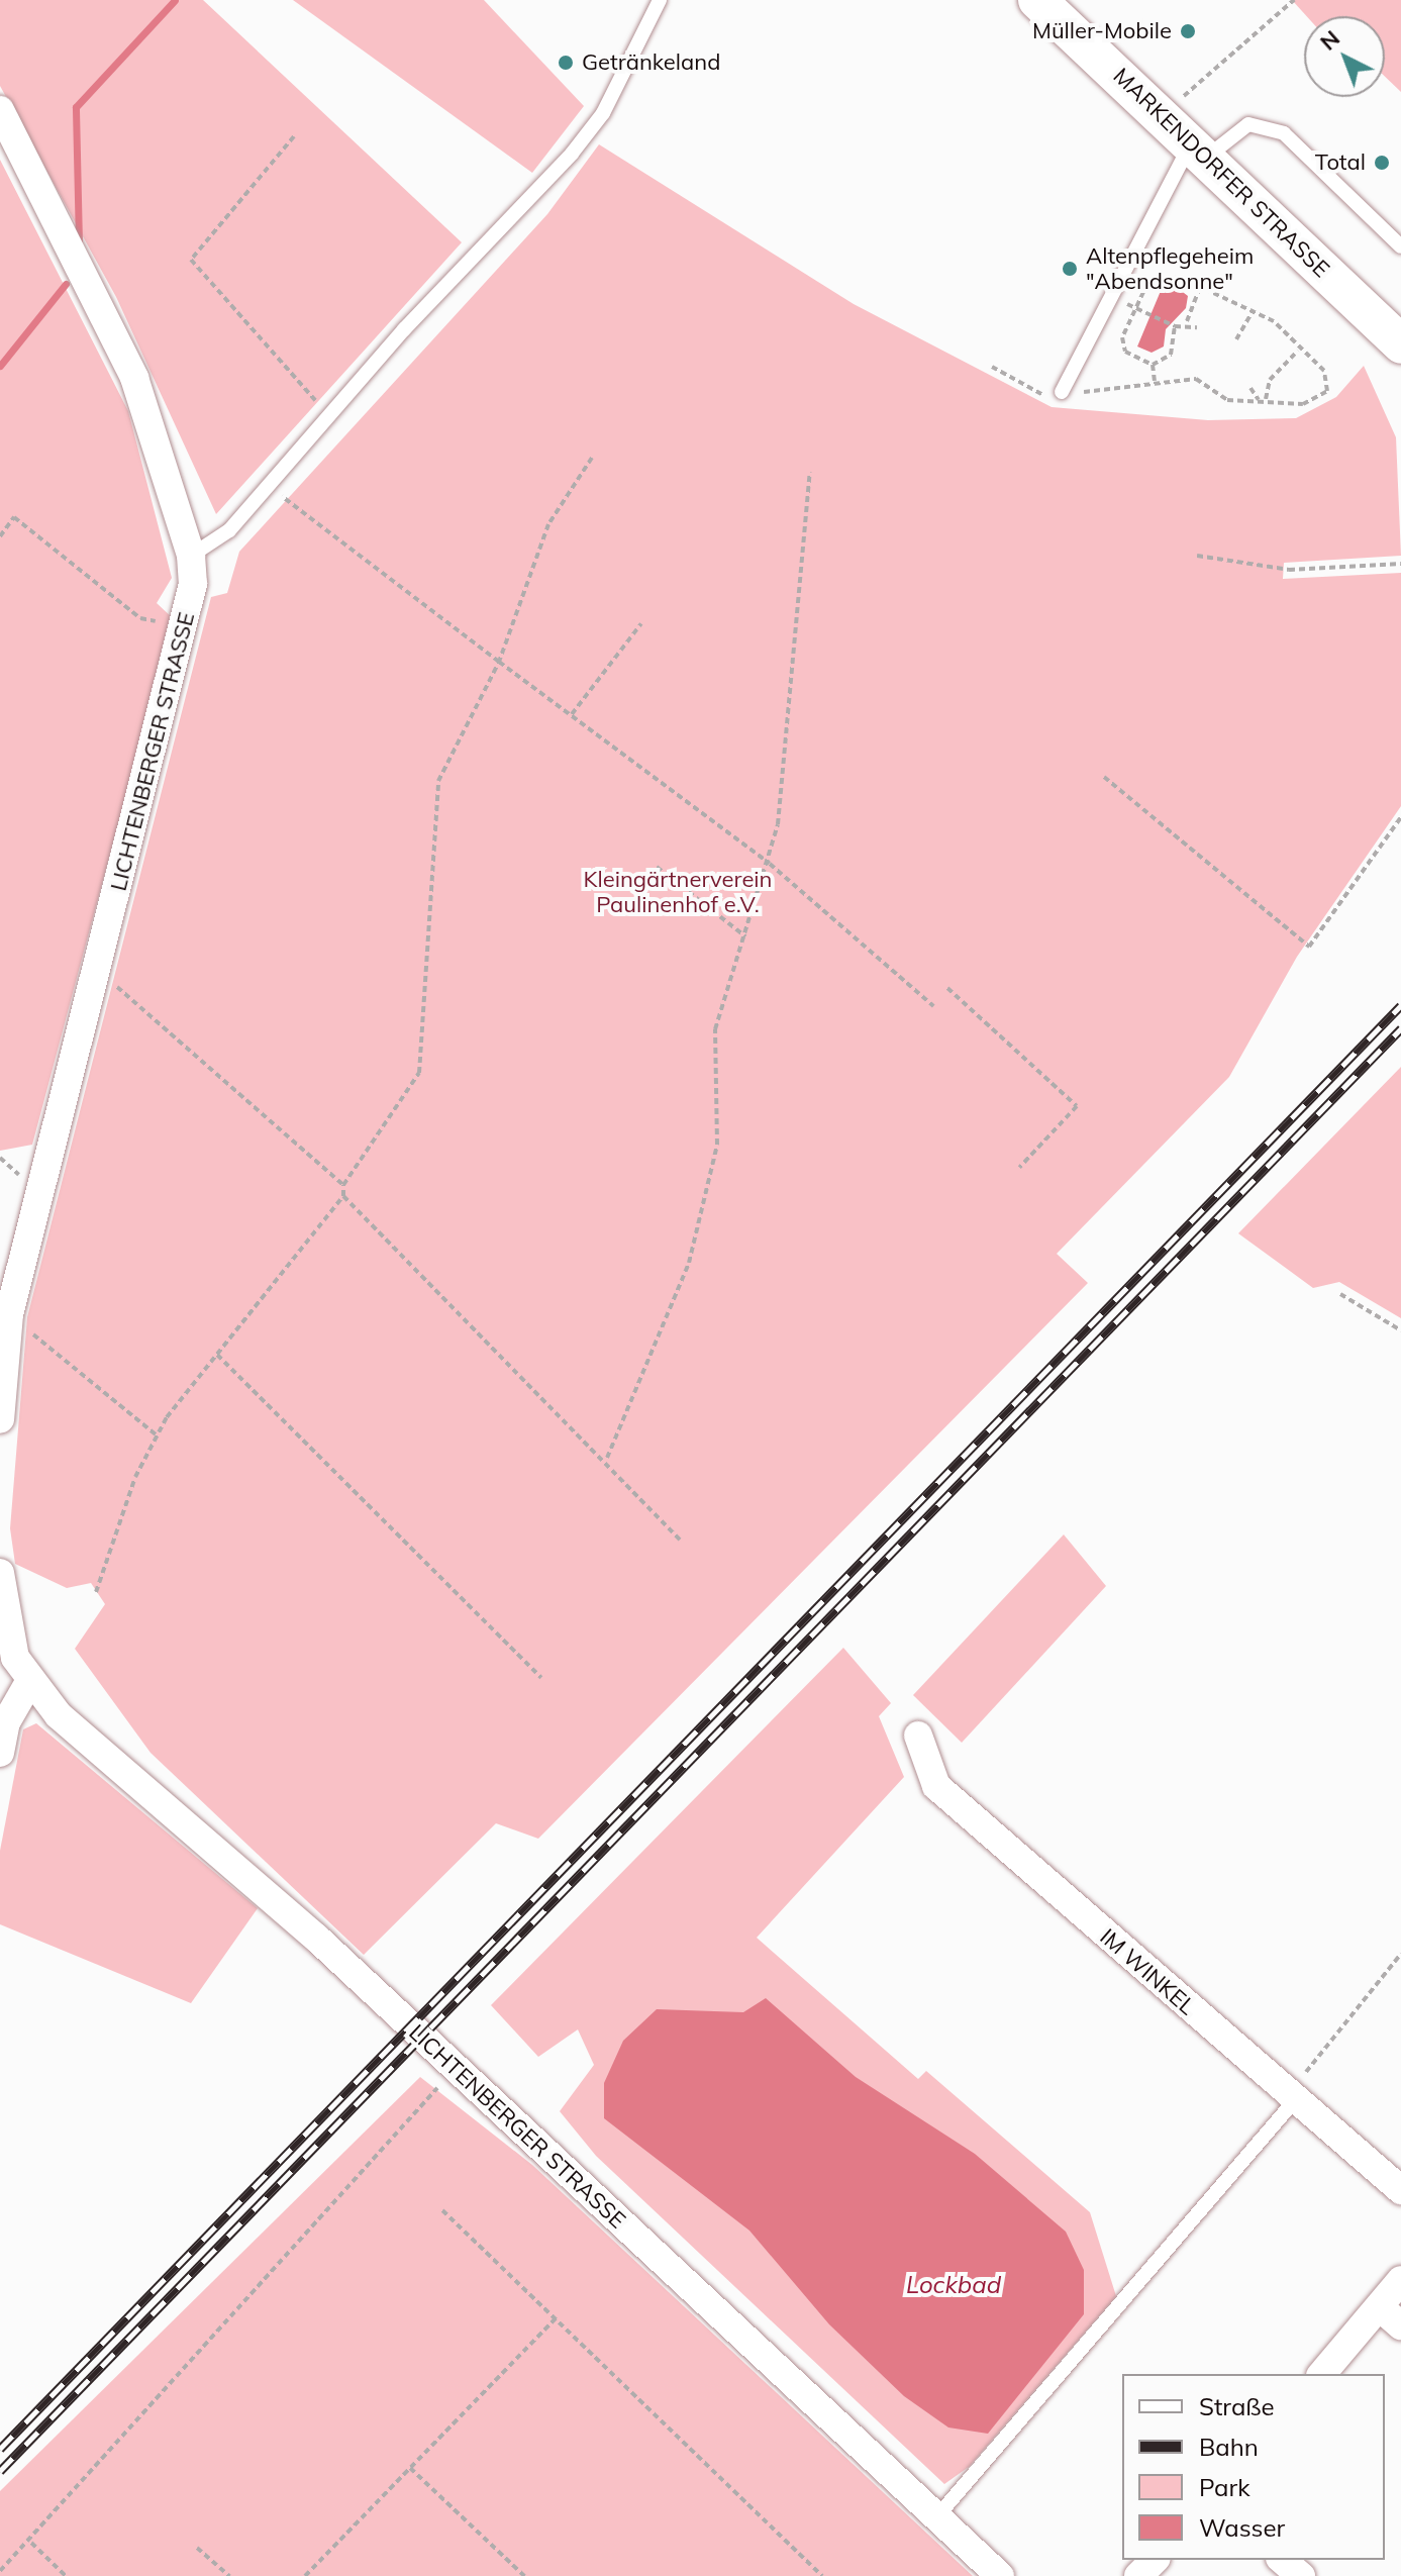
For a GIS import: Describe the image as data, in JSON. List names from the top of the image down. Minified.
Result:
{"streets":{"street":["MARKENDORFER STRASSE","LICHTENBERGER STRASSE","IM WINKEL"]},"water":["Lockbad"],"parks":["Kleingärtnerverein Paulinenhof e.V."],"places":["Müller-Mobile","Getränkeland","Total","Altenpflegeheim \"Abendsonne\""],"legend":["Straße","Bahn","Park","Wasser"],"north":"top left"}
